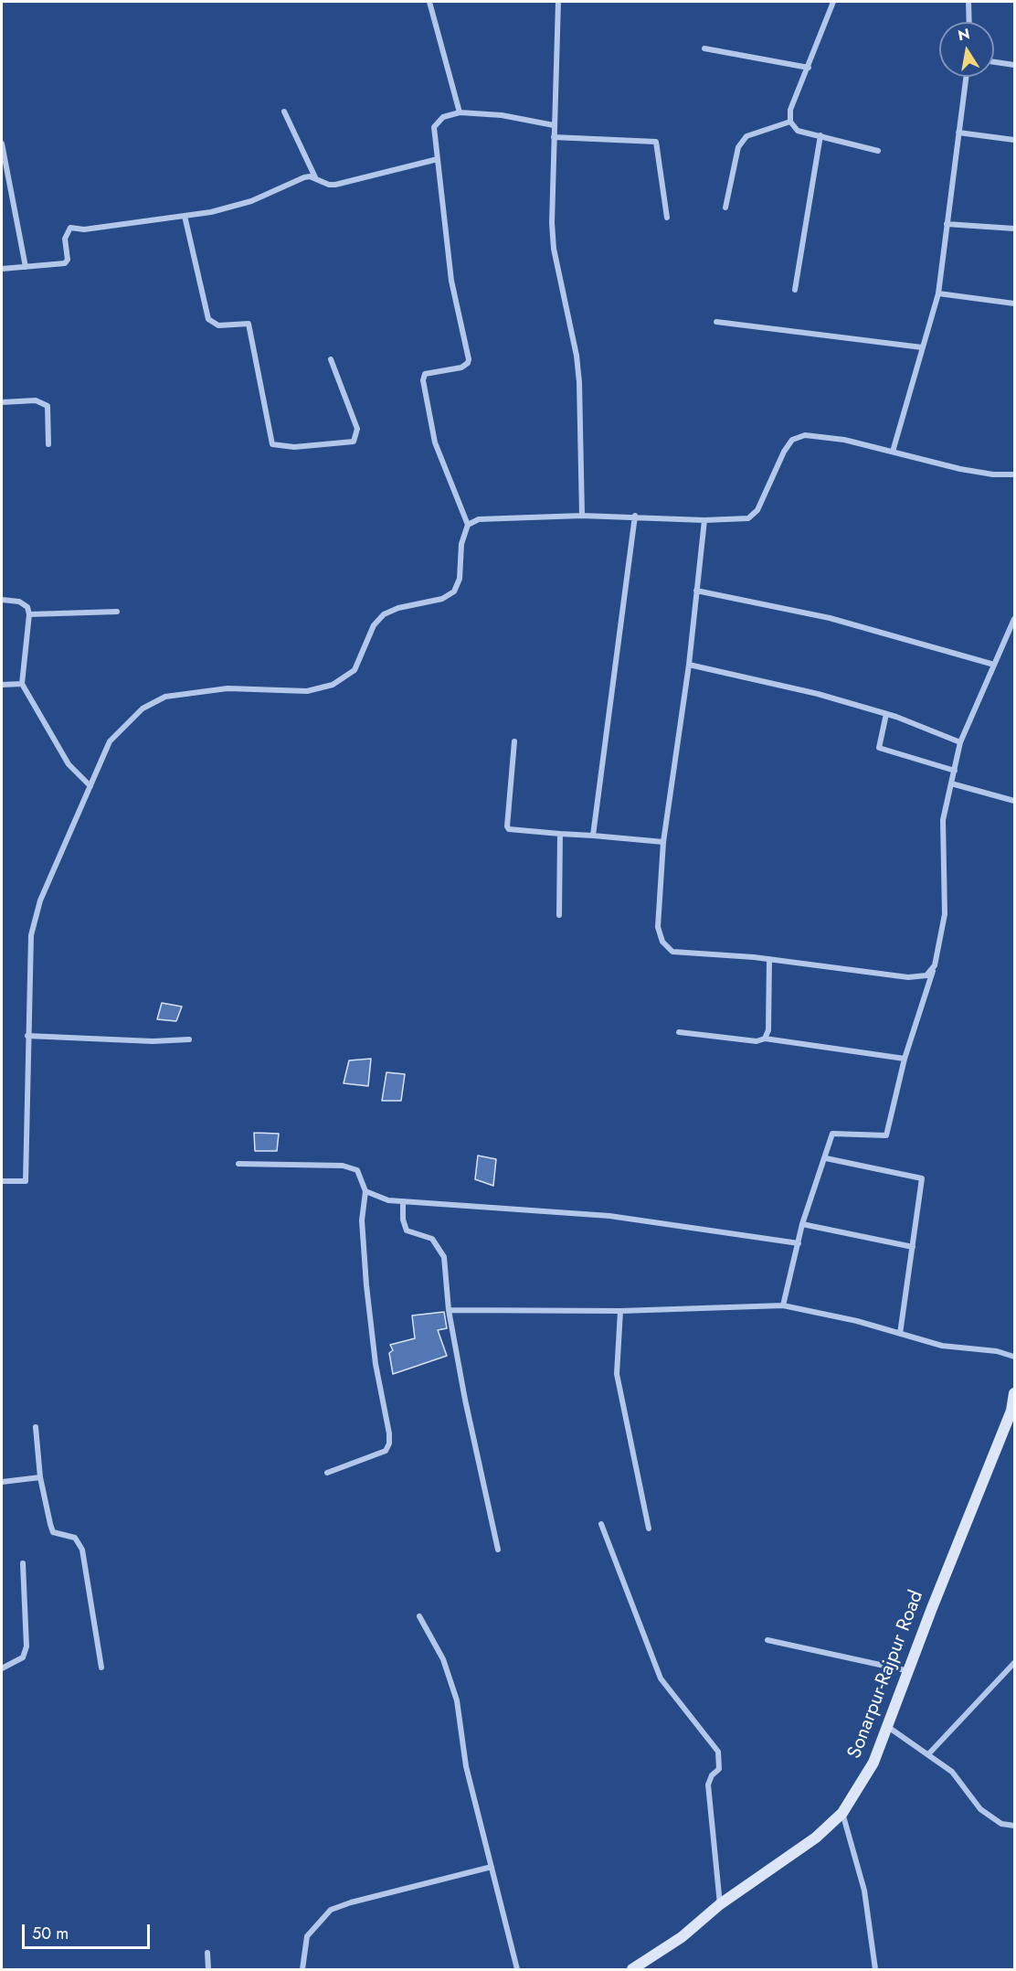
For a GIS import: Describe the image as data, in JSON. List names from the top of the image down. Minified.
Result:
{"streets":{"main road":["Sonarpur-Rajpur Road"]},"scale_bar":"50 m","north":"top"}
